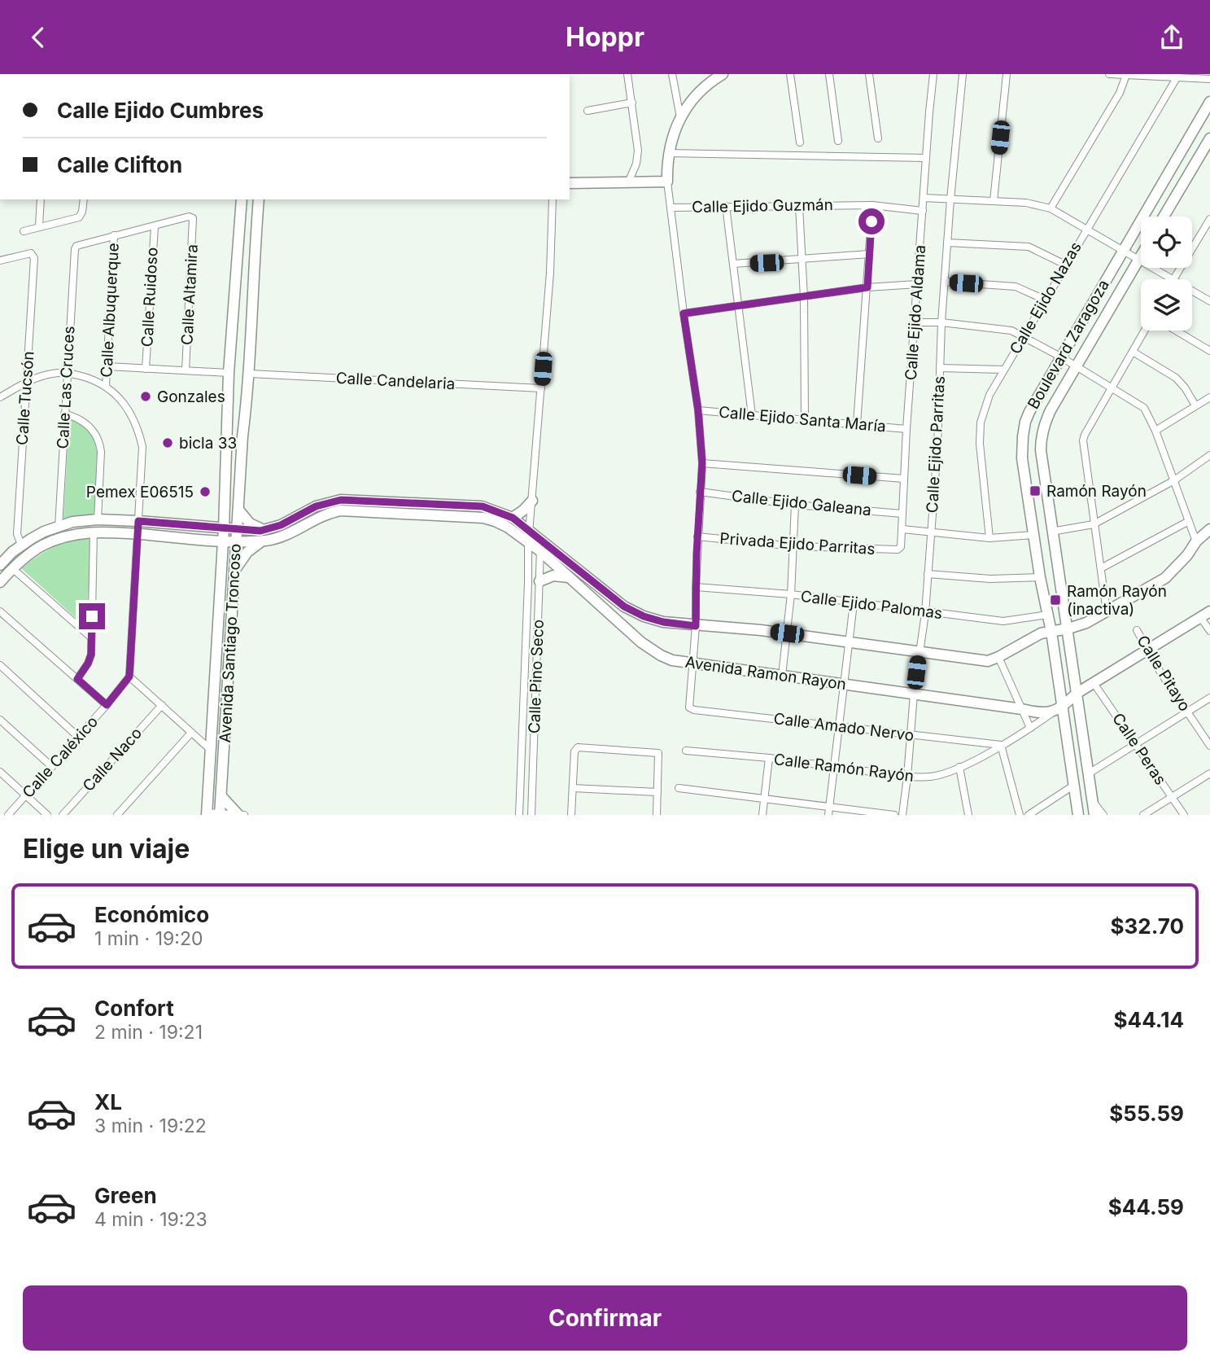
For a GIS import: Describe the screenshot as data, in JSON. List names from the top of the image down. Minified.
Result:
{"streets":{"main road":["Boulevard Zaragoza","Avenida Santiago Troncoso","Avenida Ramon Rayon","Calle Ramón Rayón"],"street":["Calle Ejido Guzmán","Calle Altamira","Calle Ruidoso","Calle Ejido Nazas","Calle Albuquerque","Calle Ejido Aldama","Calle Candelaria","Calle Las Cruces","Calle Tucsón","Calle Ejido Santa María","Calle Ejido Parritas","Calle Ejido Galeana","Privada Ejido Parritas","Calle Ejido Palomas","Calle Pitayo","Calle Pino Seco","Calle Amado Nervo","Calle Peras","Calle Caléxico","Calle Naco"]},"crossings":[["Calle Ejido Guzmán","Calle Ejido Aldama"],["Calle Altamira","Calle Ruidoso"],["Calle Albuquerque","Calle Las Cruces"],["Calle Ejido Aldama","Calle Ejido Santa María"],["Calle Ejido Aldama","Calle Ejido Galeana"],["Calle Ejido Aldama","Privada Ejido Parritas"],["Boulevard Zaragoza","Calle Ejido Palomas"],["Boulevard Zaragoza","Avenida Ramon Rayon"],["Boulevard Zaragoza","Calle Ramón Rayón"],["Calle Candelaria","Avenida Santiago Troncoso"],["Calle Candelaria","Calle Pino Seco"],["Calle Las Cruces","Avenida Ramon Rayon"],["Calle Tucsón","Avenida Ramon Rayon"],["Calle Ejido Parritas","Calle Ejido Palomas"],["Calle Ejido Parritas","Avenida Ramon Rayon"],["Calle Ejido Parritas","Calle Amado Nervo"],["Calle Ejido Parritas","Calle Ramón Rayón"],["Avenida Santiago Troncoso","Avenida Ramon Rayon"],["Avenida Ramon Rayon","Calle Pino Seco"],["Avenida Ramon Rayon","Calle Amado Nervo"],["Calle Pitayo","Calle Ramón Rayón"],["Calle Amado Nervo","Calle Ramón Rayón"],["Calle Peras","Calle Ramón Rayón"]],"places":{"other":["Gonzales","bicla 33","Pemex E06515"],"transit":["Ramón Rayón","Ramón Rayón (inactiva)"]},"page":{"header":"Hoppr","banner":["Calle Ejido Cumbres","Calle Clifton"],"heading":"Elige un viaje","list":[{"name":"Económico","note":"1 min · 19:20","value":"$32.70"},{"name":"Confort","note":"2 min · 19:21","value":"$44.14"},{"name":"XL","note":"3 min · 19:22","value":"$55.59"},{"name":"Green","note":"4 min · 19:23","value":"$44.59"}],"buttons":"Confirmar"}}
